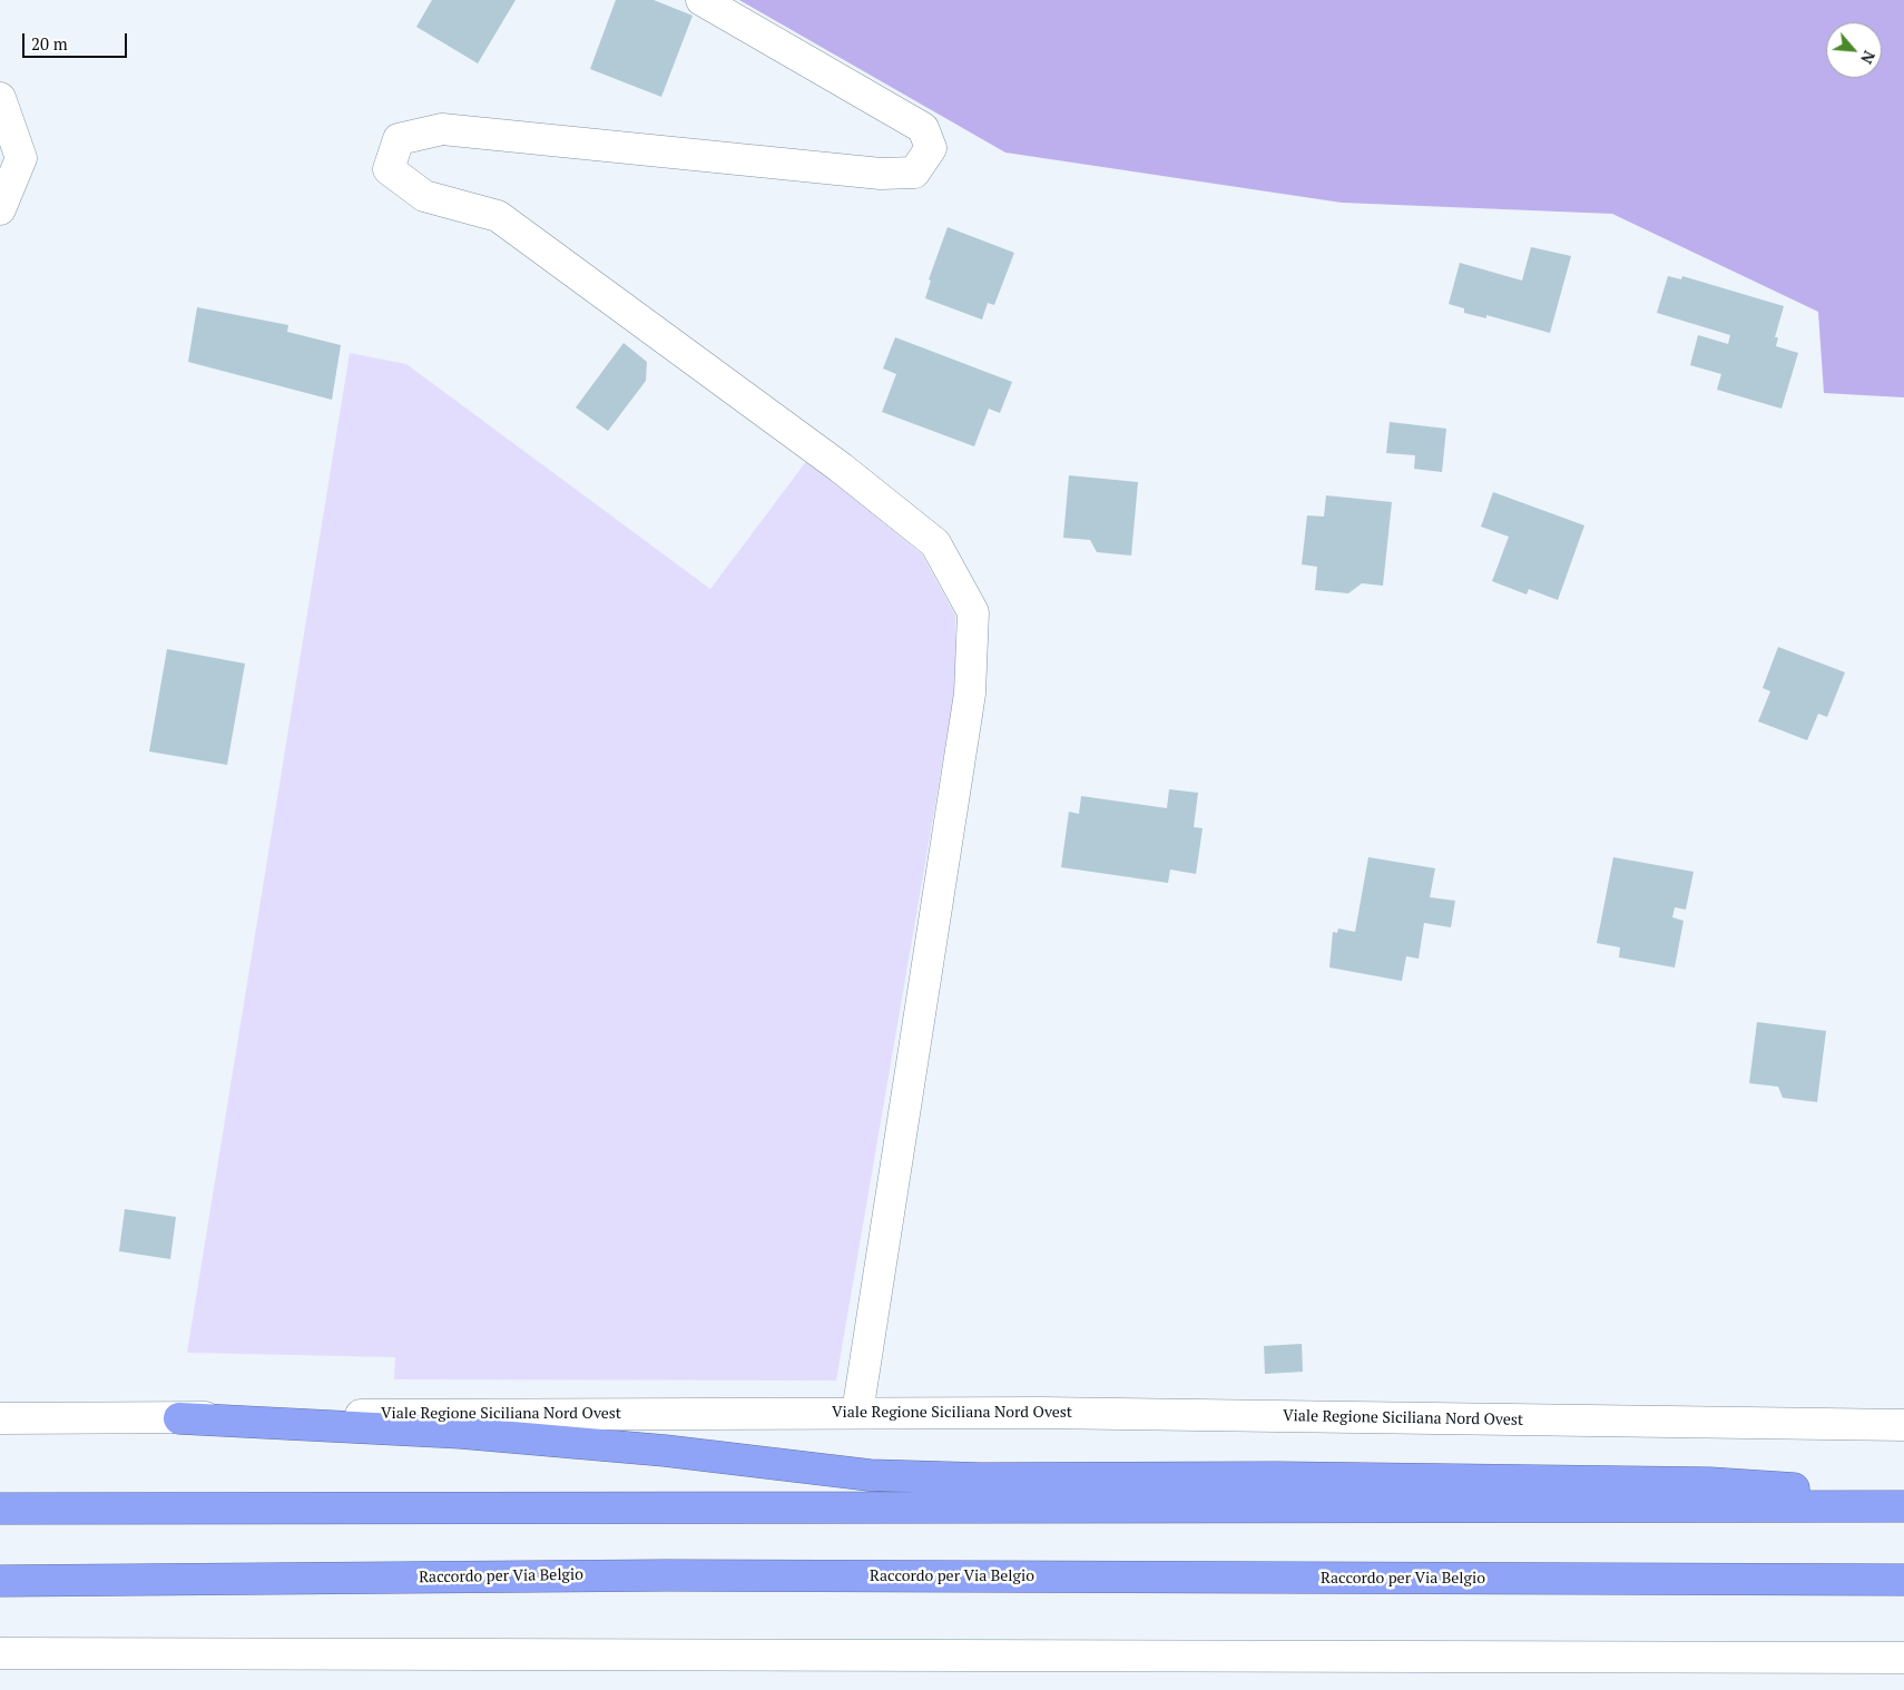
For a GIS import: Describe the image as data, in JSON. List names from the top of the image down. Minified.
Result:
{"streets":{"highway":["Raccordo per Via Belgio"],"street":["Viale Regione Siciliana Nord Ovest"]},"scale_bar":"20 m","north":"bottom right"}
